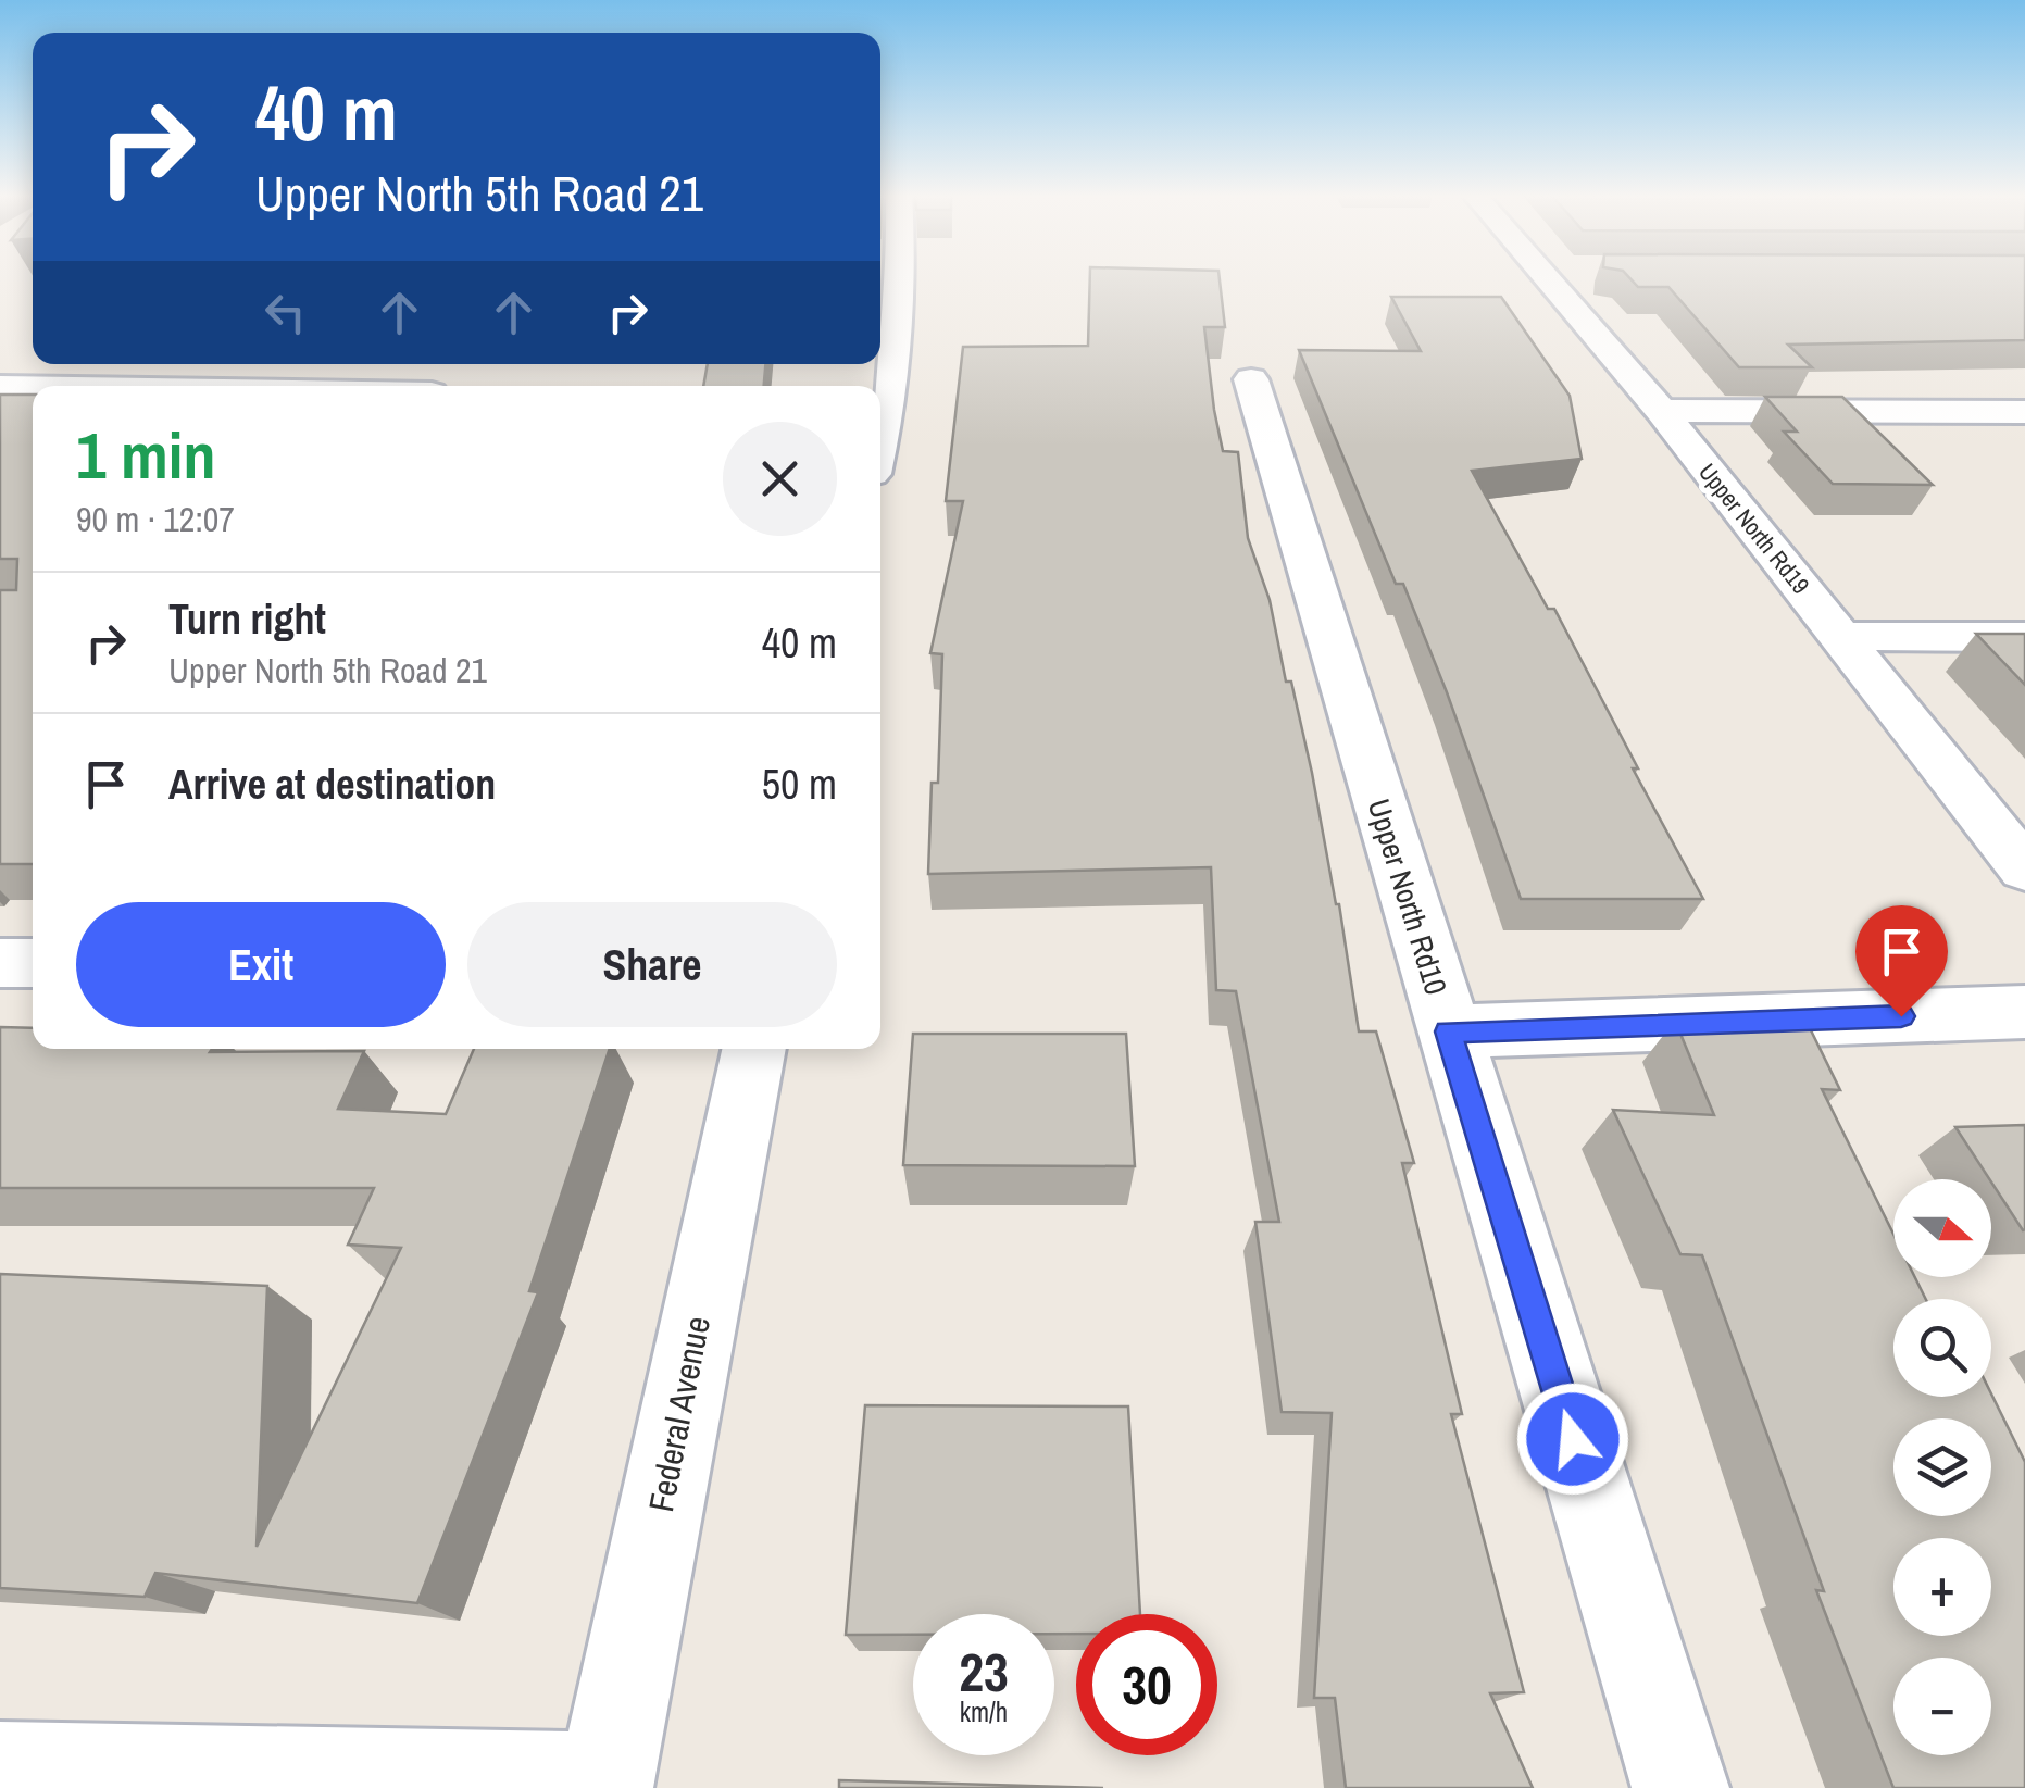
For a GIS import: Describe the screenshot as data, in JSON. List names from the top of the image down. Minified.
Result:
{"streets":{"street":["Upper North Rd19","Upper North Rd10","Federal Avenue"]},"north":"right","page":{"turn":["40 m","Upper North 5th Road 21"],"heading":["1 min","90 m · 12:07"],"list":[{"name":"Turn right","note":"Upper North 5th Road 21","value":"40 m"},{"name":"Arrive at destination","value":"50 m"}],"buttons":["Exit","Share"],"map_buttons":["+","−"],"speed":"23 km/h","limit":"30"}}
